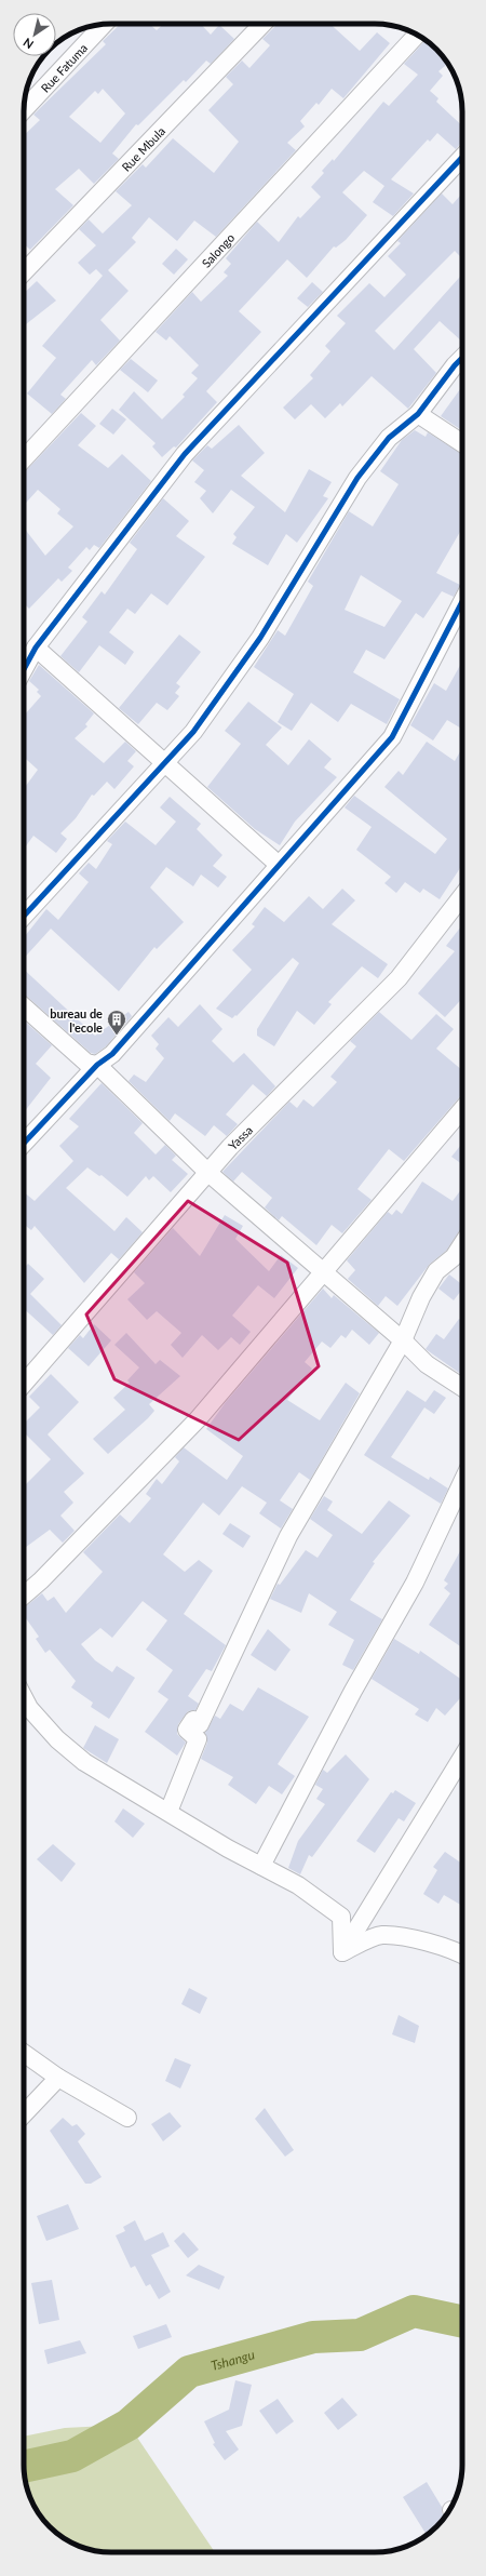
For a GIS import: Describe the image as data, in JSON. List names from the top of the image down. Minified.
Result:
{"streets":{"street":["Rue Fatuma","Rue Mbula","Salongo","Yassa"]},"water":["Tshangu"],"places":{"building":["bureau de l'ecole"]},"north":"bottom left"}
